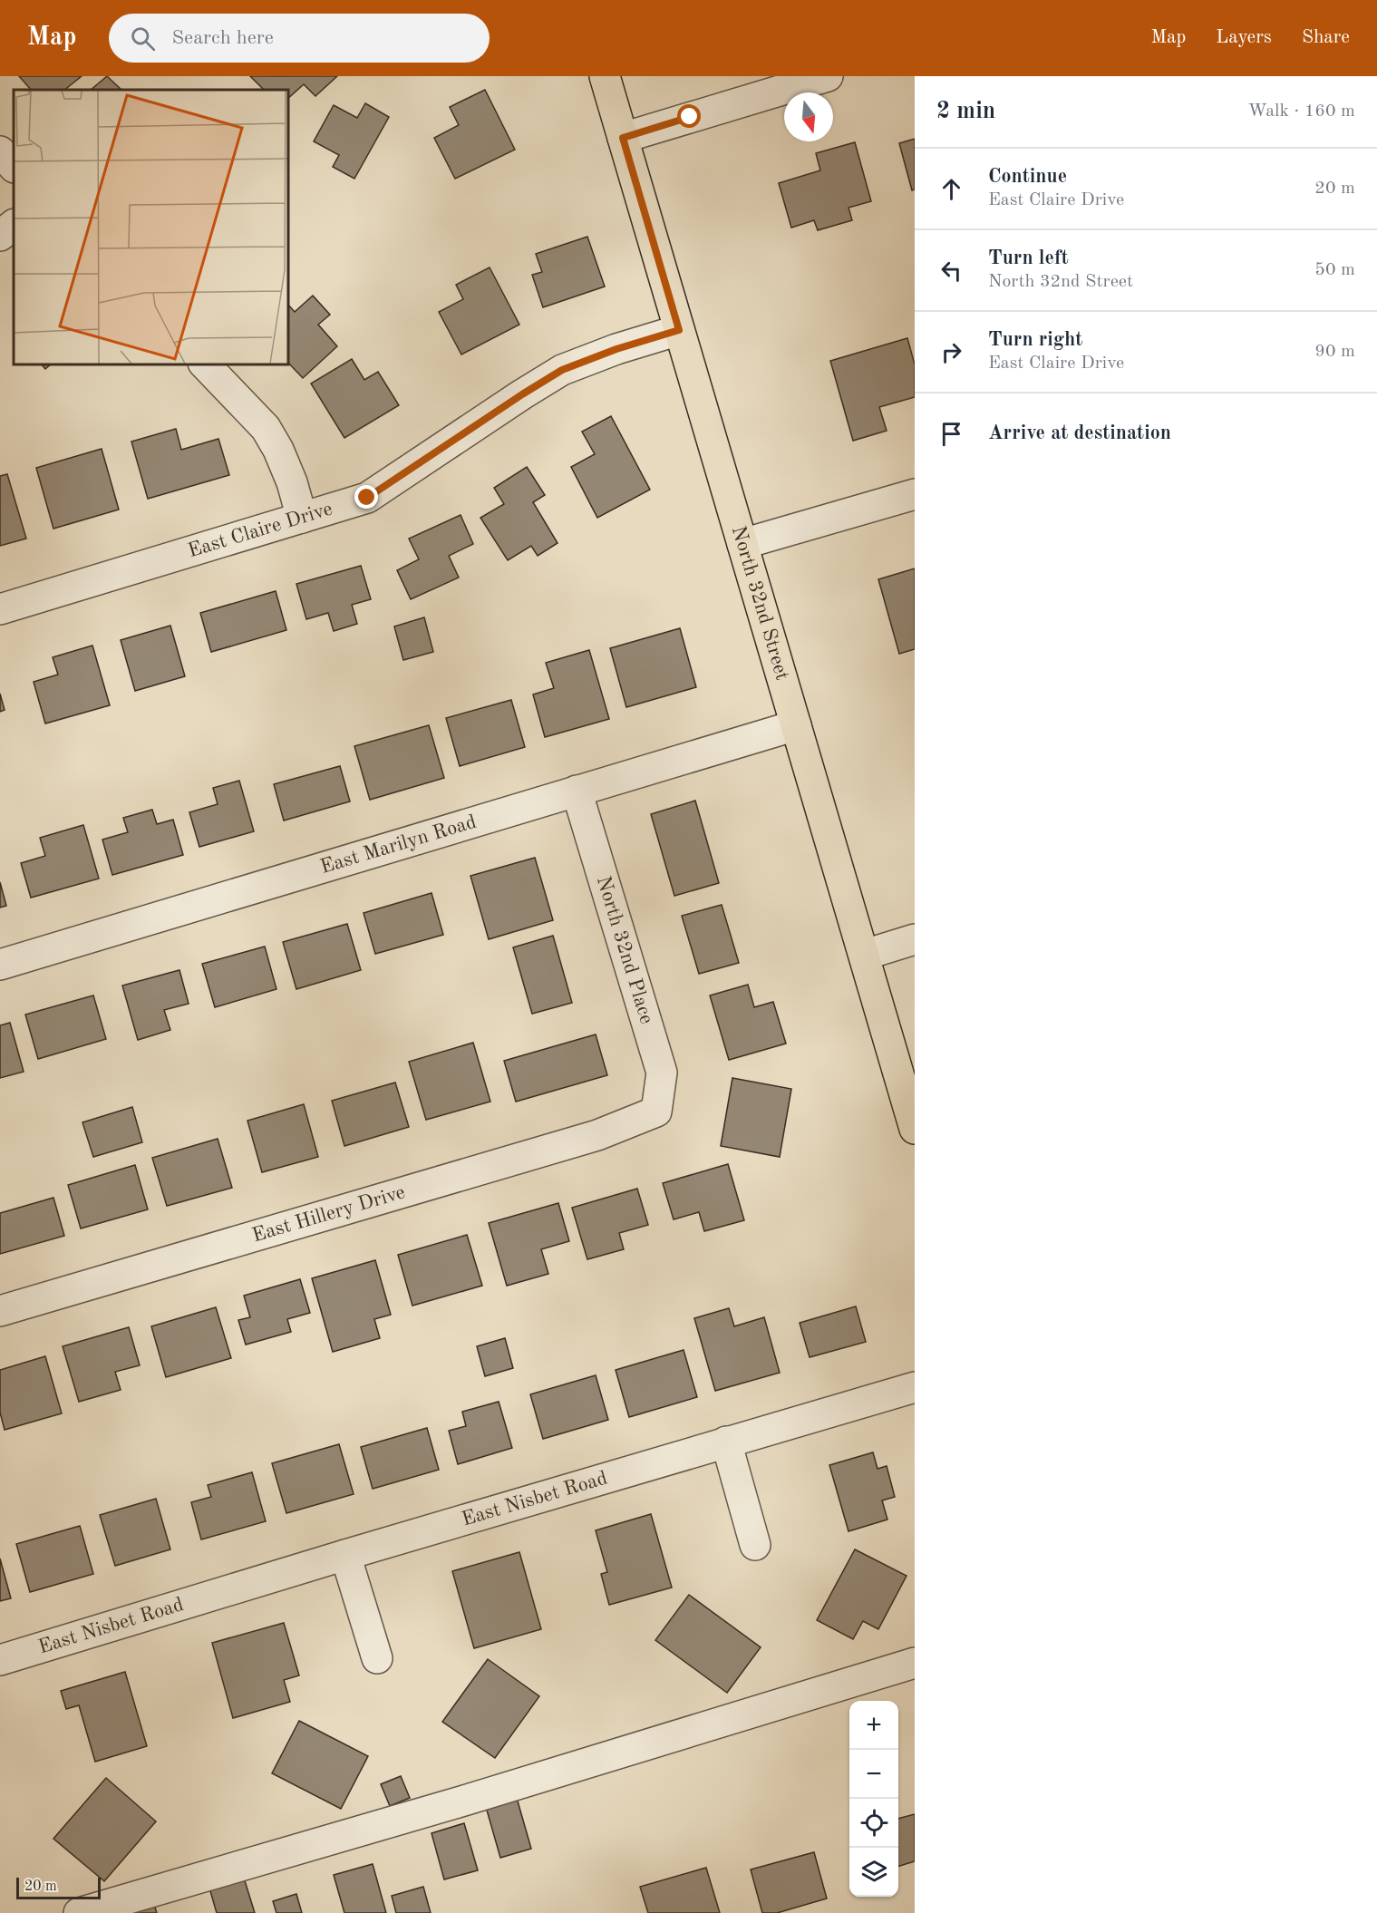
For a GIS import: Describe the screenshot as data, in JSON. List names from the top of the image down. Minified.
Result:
{"streets":{"main road":["North 32nd Street"],"street":["East Claire Drive","East Marilyn Road","North 32nd Place","East Hillery Drive","East Nisbet Road"]},"crossings":[["East Claire Drive","North 32nd Street"],["North 32nd Street","East Marilyn Road"],["East Marilyn Road","North 32nd Place"],["North 32nd Place","East Hillery Drive"]],"scale_bar":"20 m","north":"bottom","page":{"header":"Map","search":"Search here","nav":["Map","Layers","Share"],"heading":["2 min","Walk · 160 m"],"list":[["Continue","East Claire Drive","20 m"],["Turn left","North 32nd Street","50 m"],["Turn right","East Claire Drive","90 m"],"Arrive at destination"],"map_buttons":["+","−"],"scale":"20 m"}}
